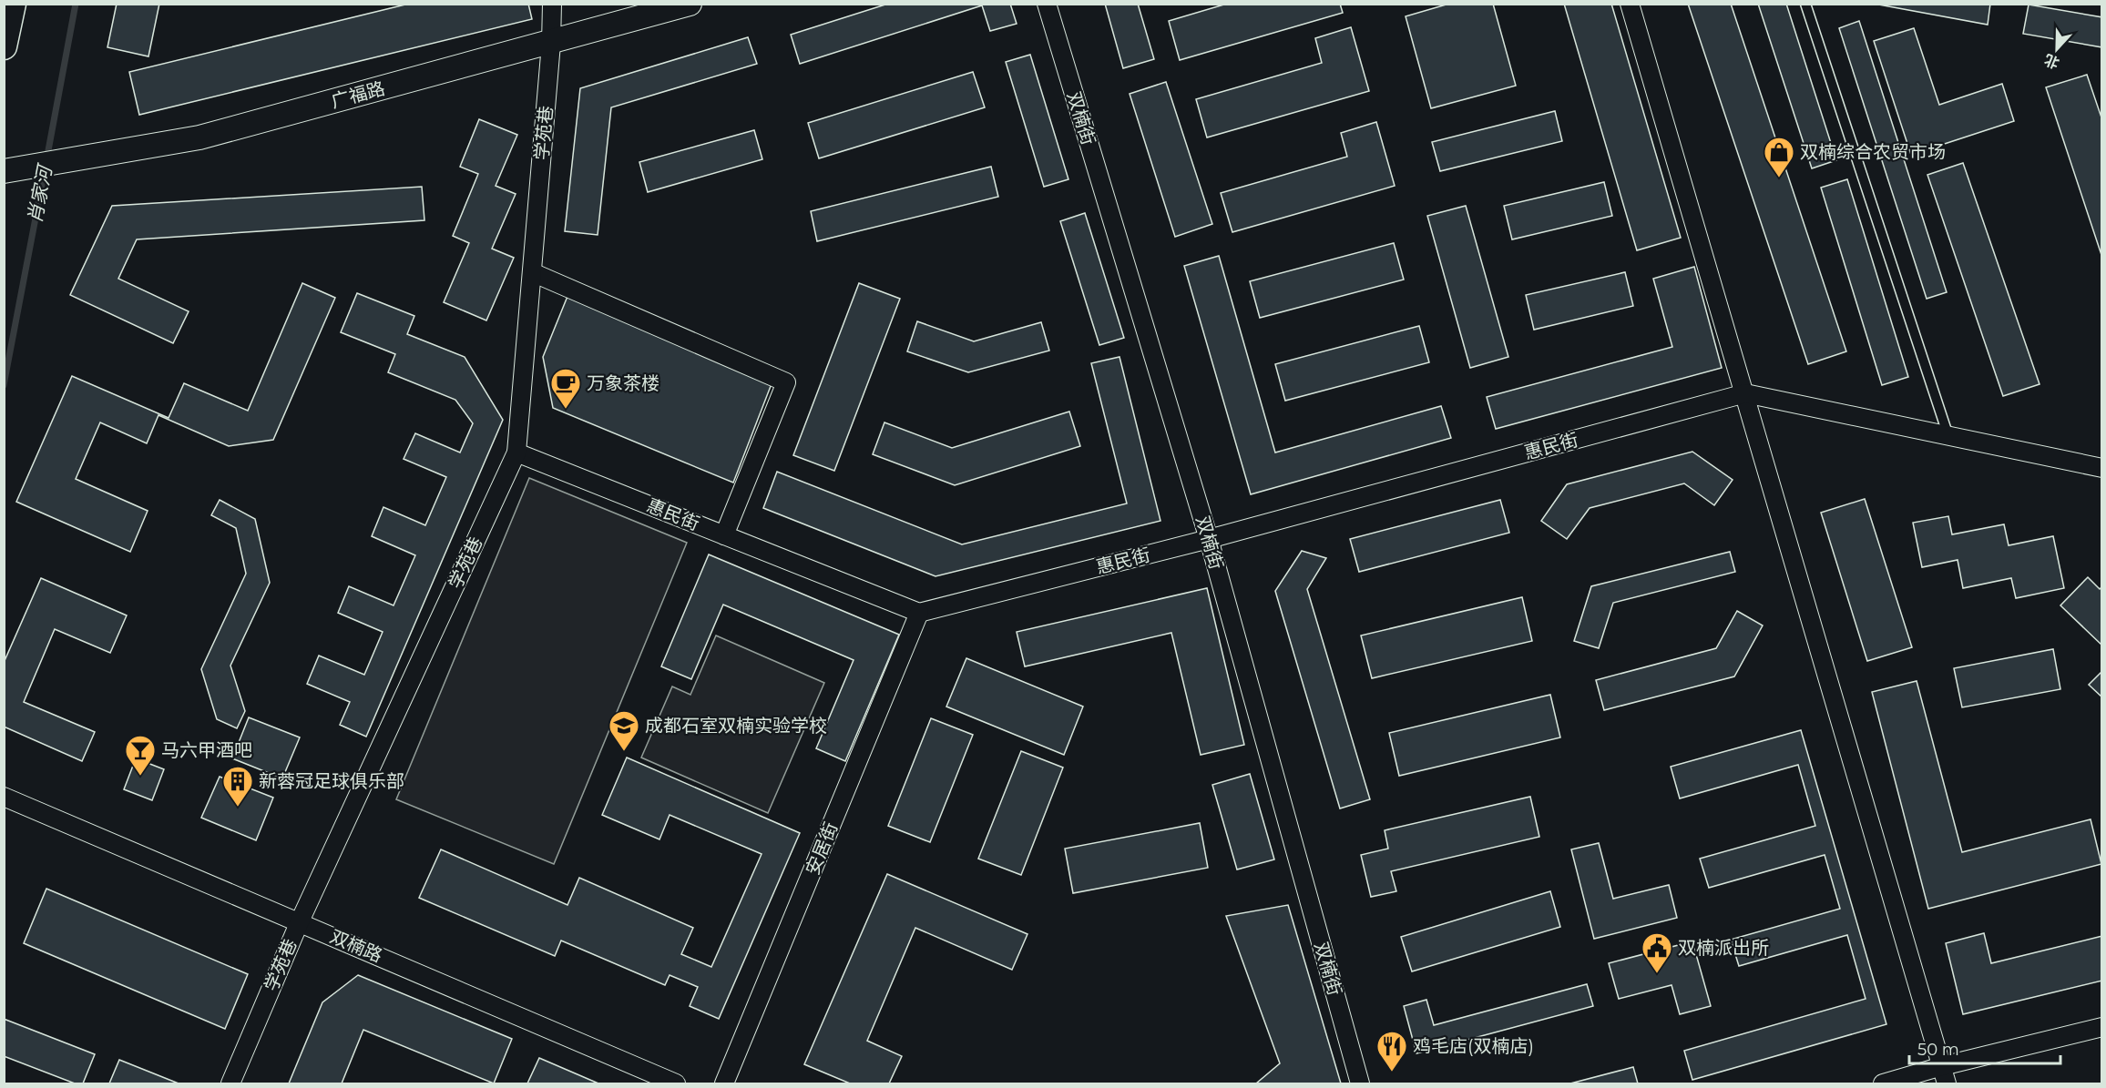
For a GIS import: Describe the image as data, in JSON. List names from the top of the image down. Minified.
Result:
{"streets":{"street":["广福路","双楠街","学苑巷","惠民街","安居街","双楠路"]},"crossings":[["广福路","学苑巷"],["双楠街","惠民街"],["学苑巷","惠民街"],["学苑巷","双楠路"],["惠民街","安居街"]],"water":["肖家河"],"places":{"shop":["双楠综合农贸市场"],"cafe":["万象茶楼"],"school or university":["成都石室双楠实验学校"],"bar":["马六甲酒吧"],"building":["新蓉冠足球俱乐部"],"public building":["双楠派出所"],"restaurant":["鸡毛店(双楠店)"]},"scale_bar":"50 m","north":"bottom"}
